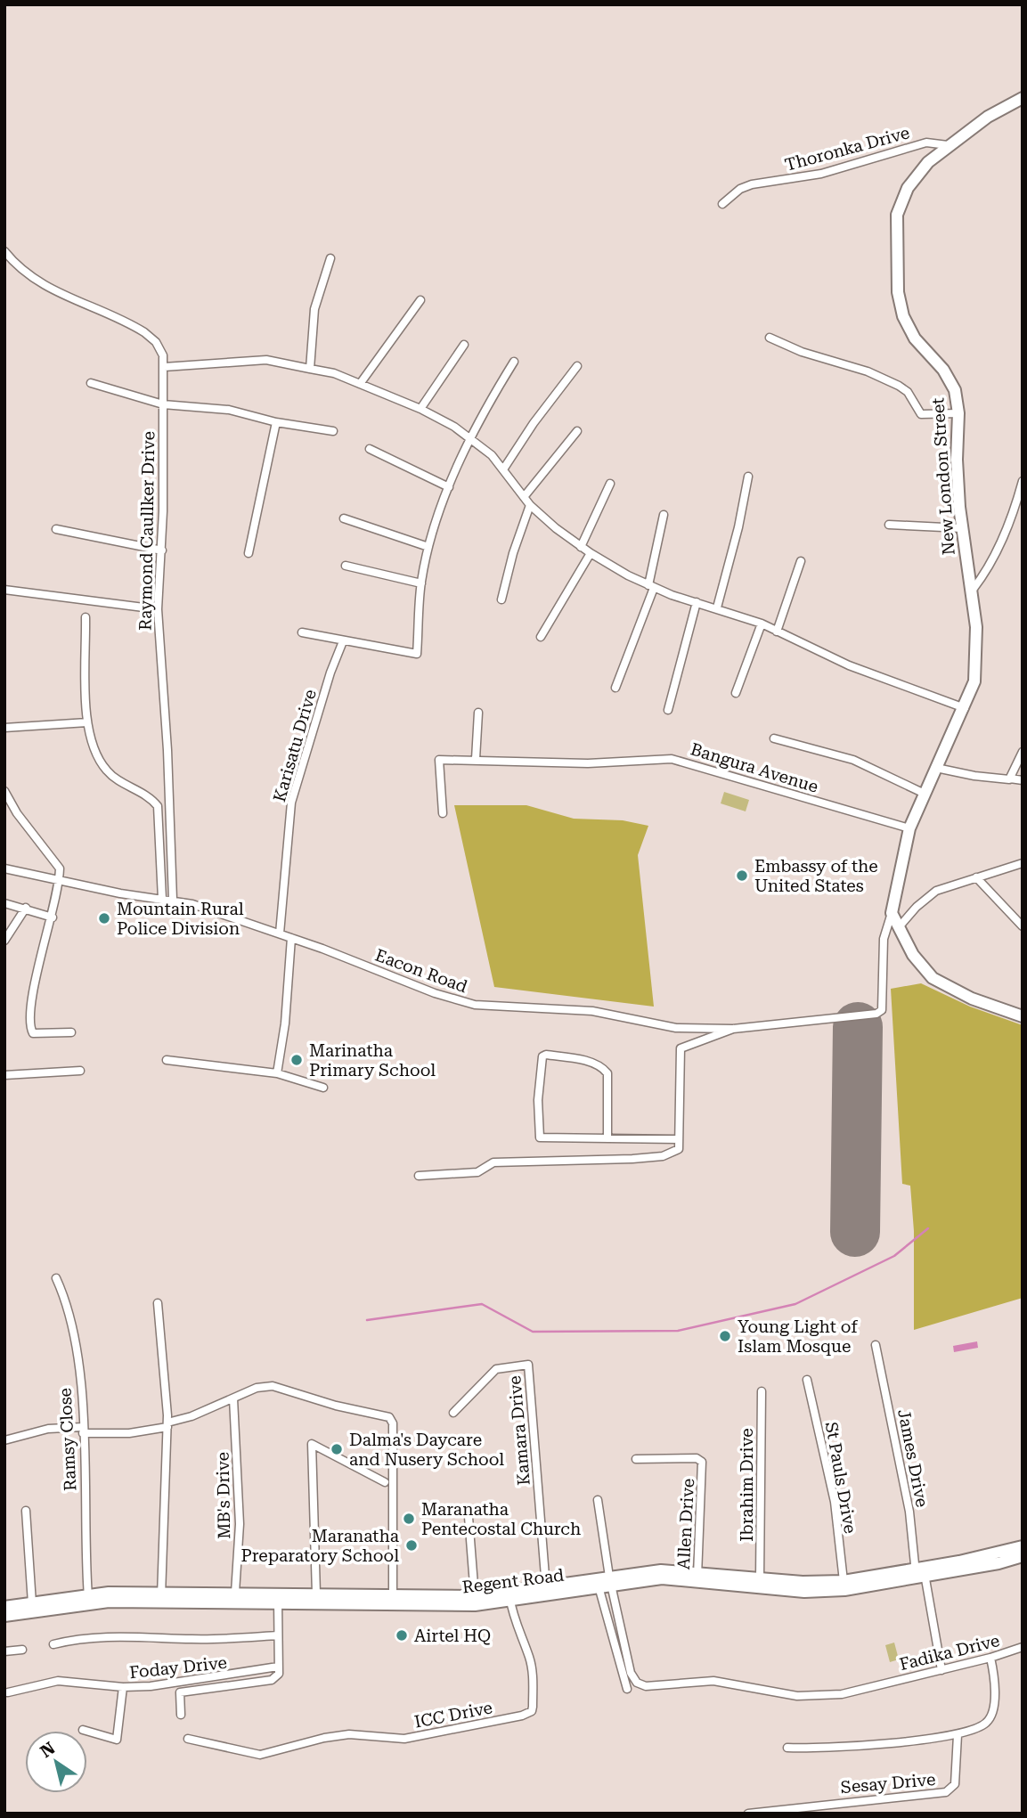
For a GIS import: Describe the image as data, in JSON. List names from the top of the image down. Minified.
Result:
{"streets":{"main road":["New London Street","Regent Road"],"street":["Thoronka Drive","Raymond Caullker Drive","Karisatu Drive","Bangura Avenue","Eacon Road","Kamara Drive","Ramsy Close","James Drive","St Pauls Drive","Ibrahim Drive","MB's Drive","Allen Drive","Fadika Drive","Foday Drive","ICC Drive","Sesay Drive"]},"crossings":[["Thoronka Drive","New London Street"],["New London Street","Bangura Avenue"],["New London Street","Eacon Road"],["Raymond Caullker Drive","Eacon Road"],["Karisatu Drive","Eacon Road"],["Kamara Drive","Regent Road"],["Ramsy Close","Regent Road"],["James Drive","Regent Road"],["James Drive","Fadika Drive"],["St Pauls Drive","Regent Road"],["Ibrahim Drive","Regent Road"],["MB's Drive","Regent Road"],["Allen Drive","Regent Road"],["Regent Road","Fadika Drive"],["Regent Road","ICC Drive"]],"places":["Embassy of the United States","Mountain Rural Police Division","Marinatha Primary School","Young Light of Islam Mosque","Dalma's Daycare and Nusery School","Maranatha Pentecostal Church","Maranatha Preparatory School","Airtel HQ"],"north":"top left"}
